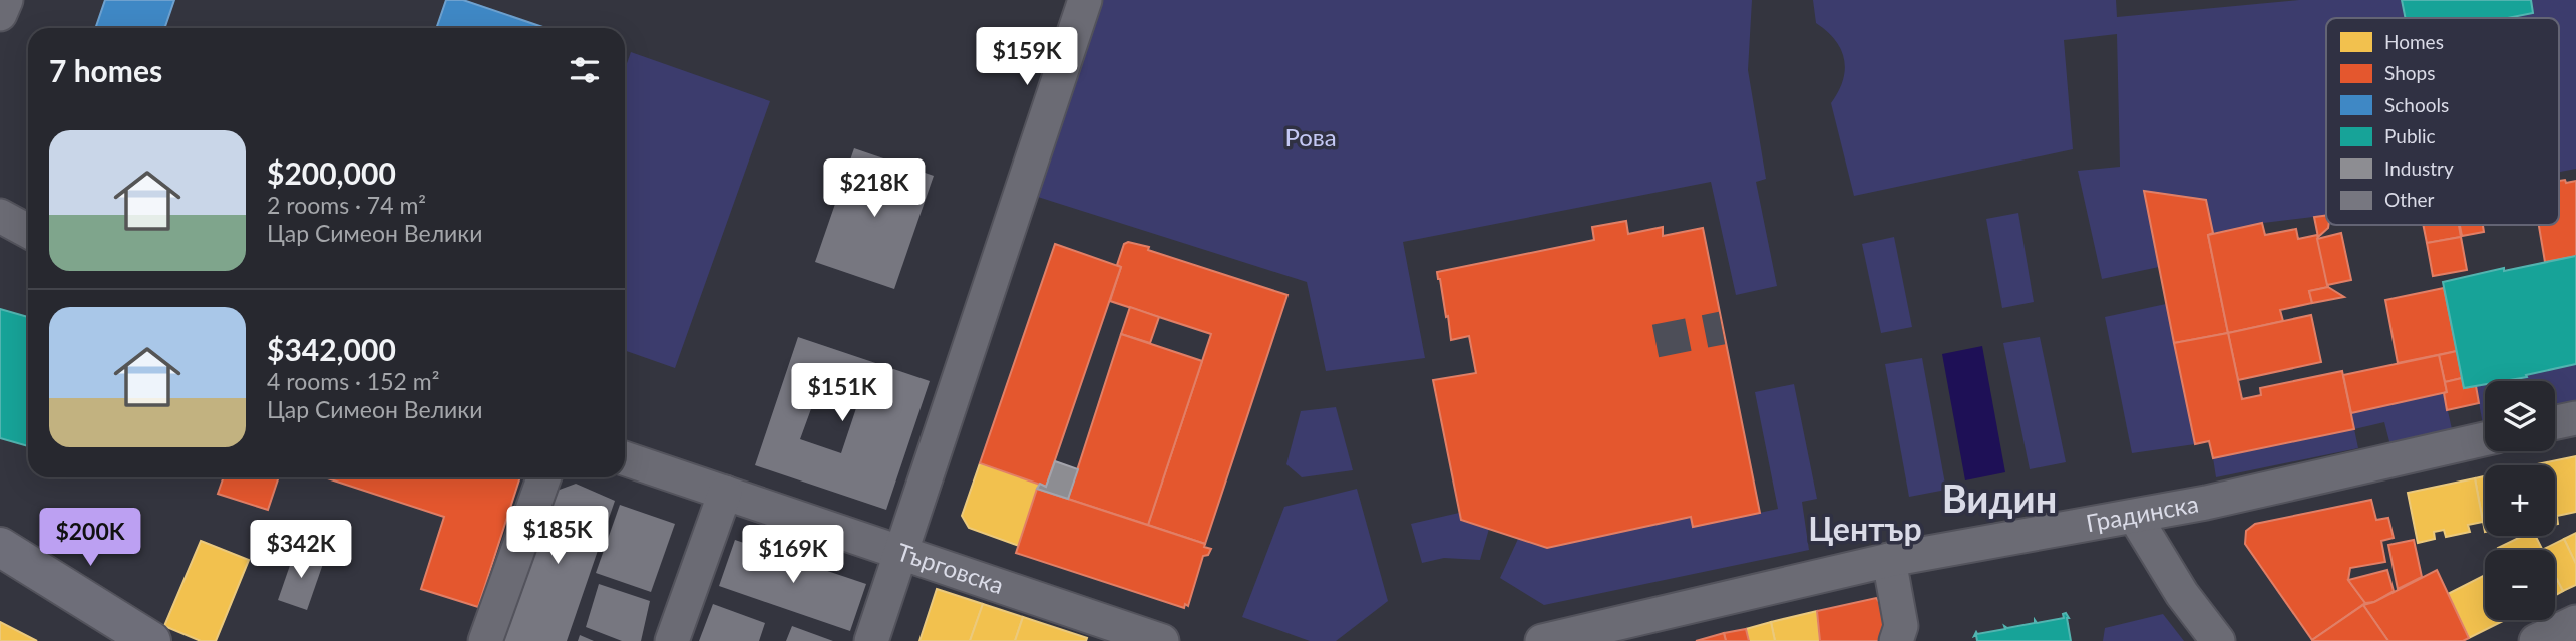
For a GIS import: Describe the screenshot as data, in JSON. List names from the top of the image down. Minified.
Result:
{"streets":{"street":["Градинска","Търговска"]},"districts":["Видин","Център"],"parks":["Рова"],"legend":["Homes","Shops","Schools","Public","Industry","Other"],"page":{"price":["$159K","$218K","$151K","$185K","$200K","$342K","$169K"],"heading":"7 homes","list":[{"name":"$200,000","note":"2 rooms · 74 m² · Цар Симеон Велики"},{"name":"$342,000","note":"4 rooms · 152 m² · Цар Симеон Велики"}],"map_buttons":["+","−"]}}
